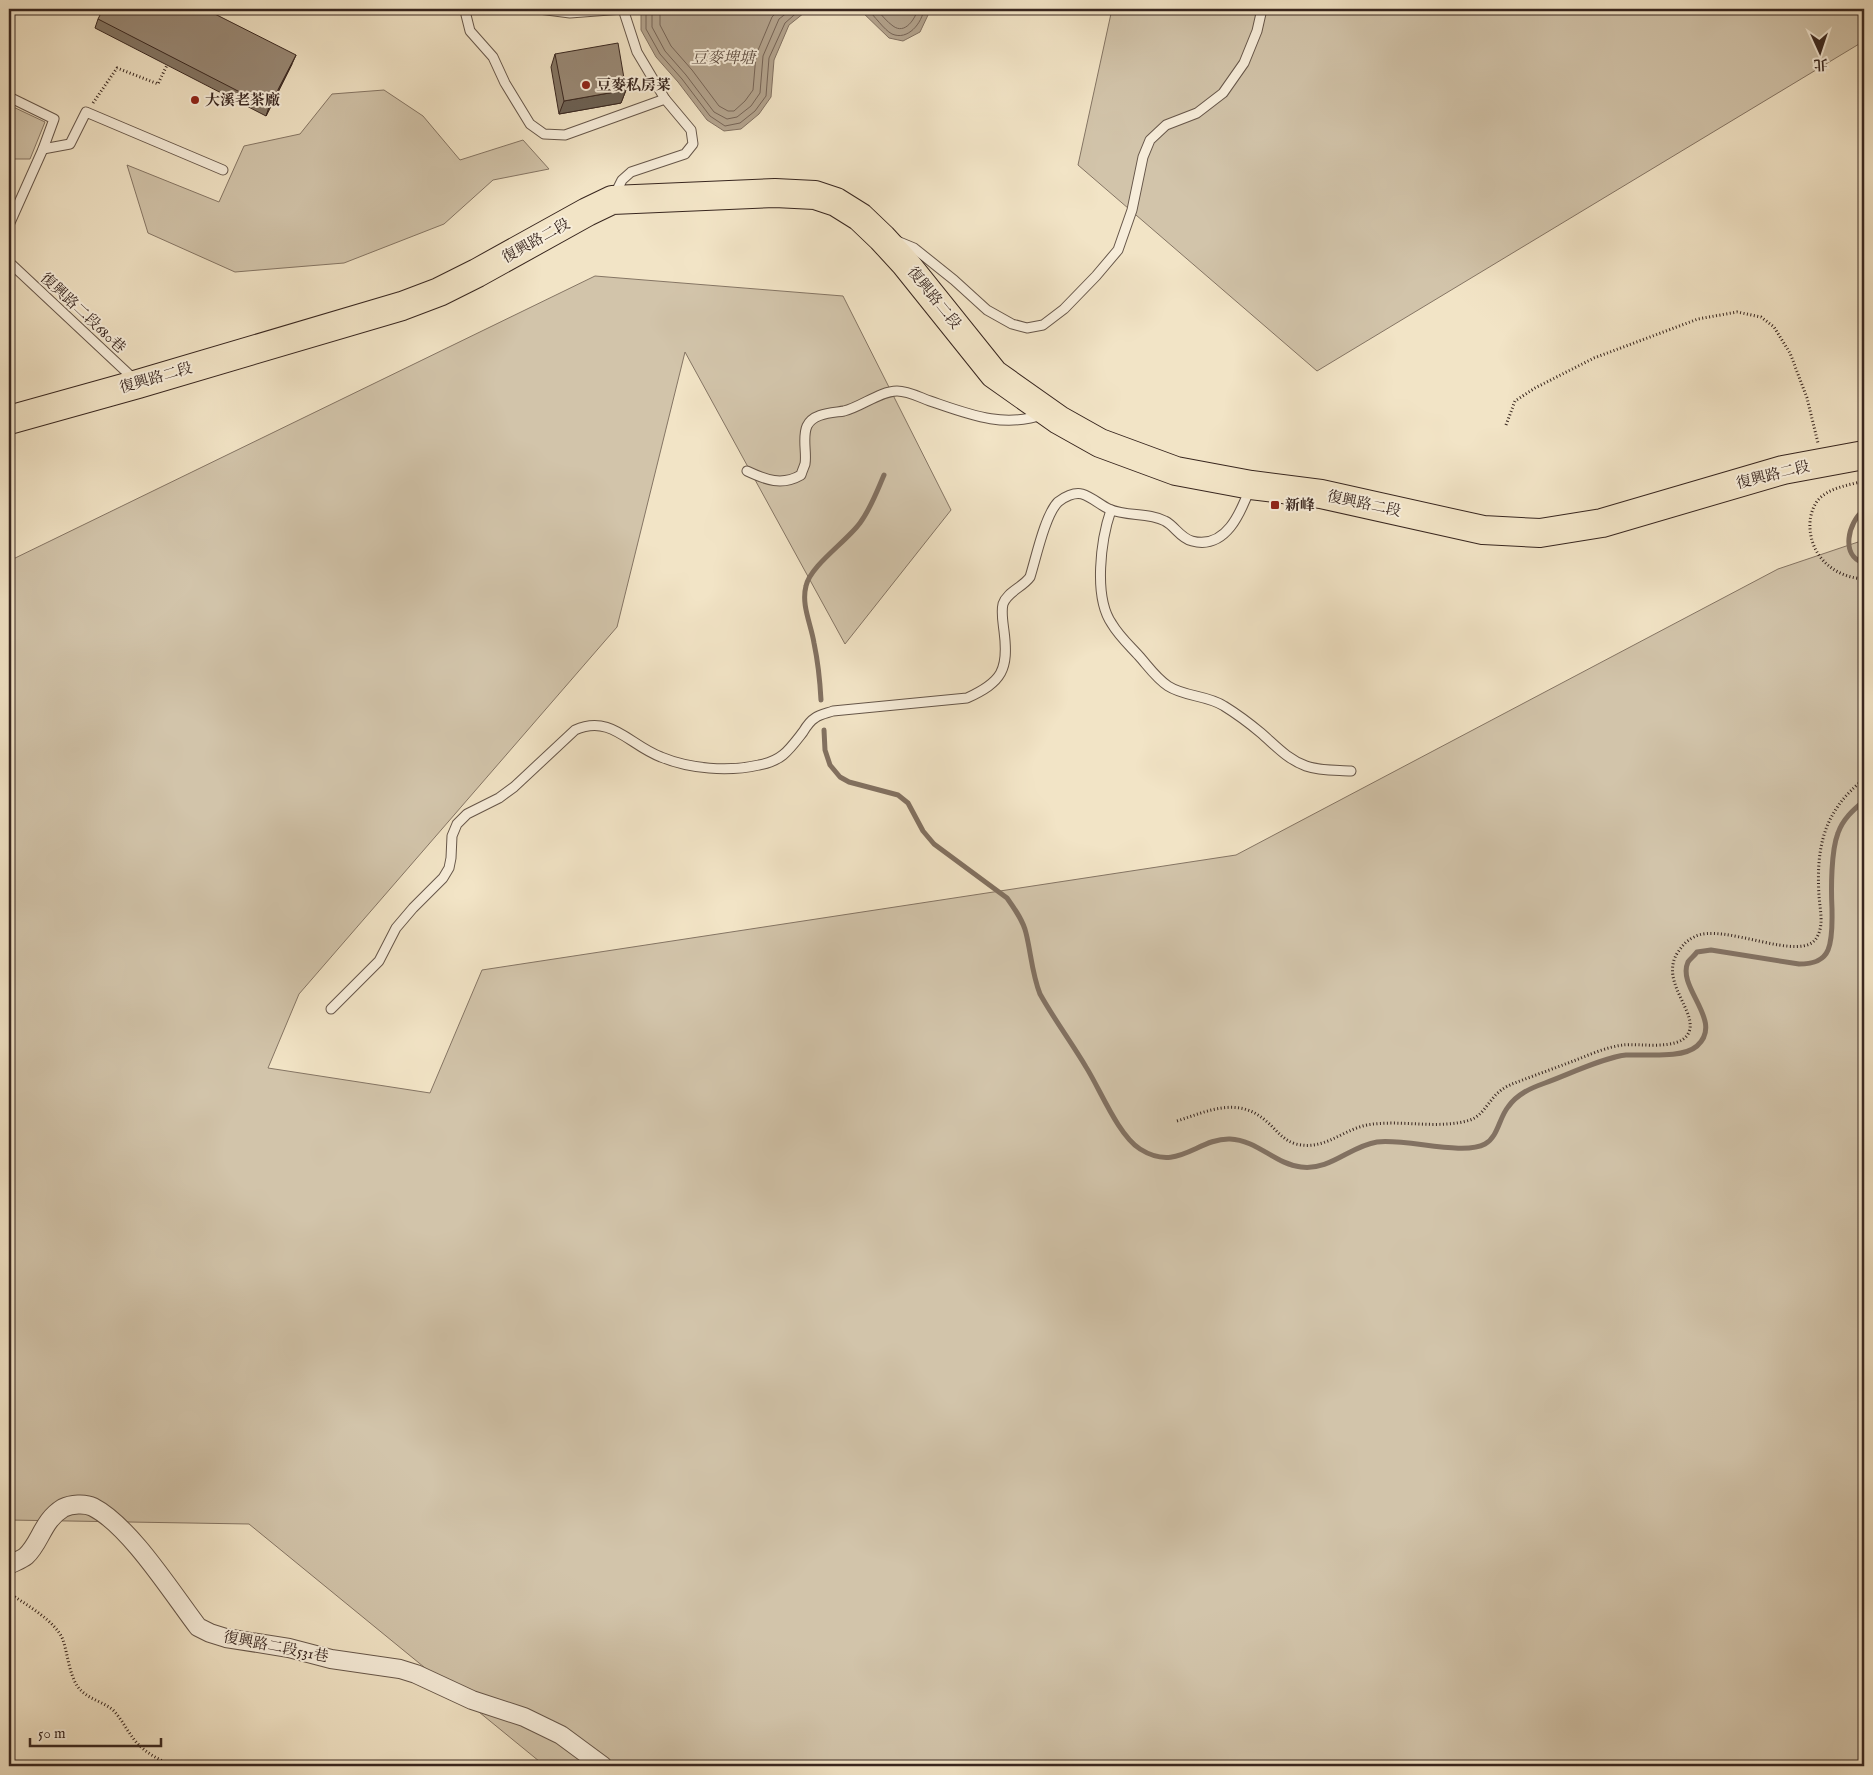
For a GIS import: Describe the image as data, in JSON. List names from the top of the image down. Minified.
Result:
{"streets":{"main road":["復興路二段"],"street":["復興路二段531巷"],"lane":["復興路二段680巷"]},"crossings":[["復興路二段","復興路二段680巷"]],"water":["豆麥埤塘"],"places":{"other":["豆麥私房菜","大溪老茶廠"],"transit":["新峰"]},"scale_bar":"50 m","north":"bottom"}
